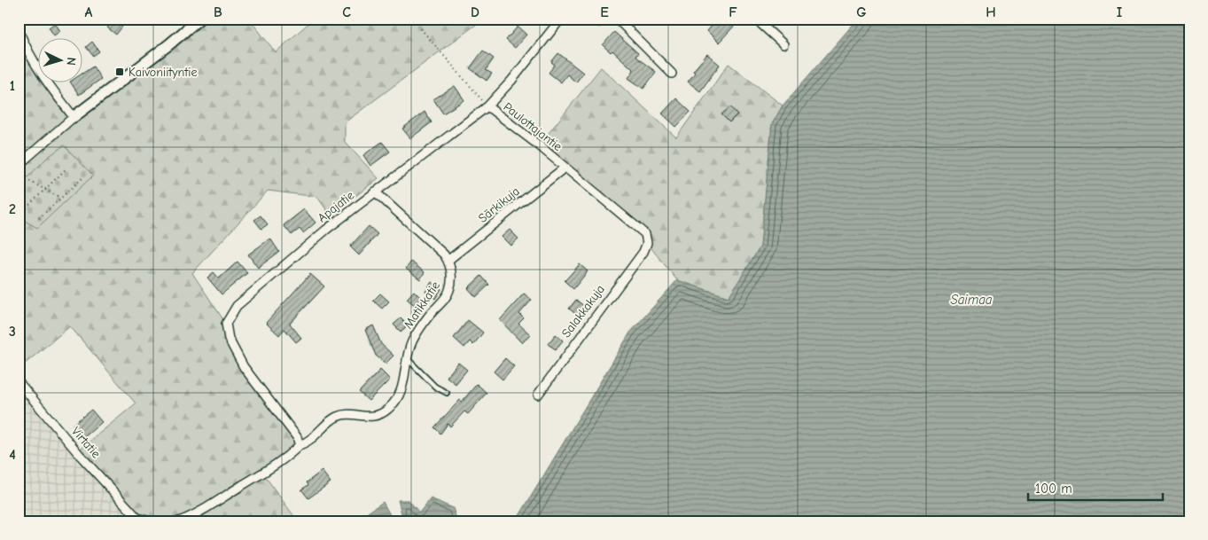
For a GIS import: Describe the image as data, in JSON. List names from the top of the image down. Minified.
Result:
{"streets":{"street":["Paulottajantie","Särkikuja","Apajatie","Matikkatie","Salakkakuja","Virtatie"]},"crossings":[["Paulottajantie","Särkikuja"],["Paulottajantie","Apajatie"],["Paulottajantie","Salakkakuja"],["Särkikuja","Matikkatie"],["Apajatie","Matikkatie"]],"water":["Saimaa"],"places":{"transit":["Kaivoniityntie"]},"scale_bar":"100 m","north":"right","grid":{"columns":["A","B","C","D","E","F","G","H","I"],"rows":["1","2","3","4"]}}
